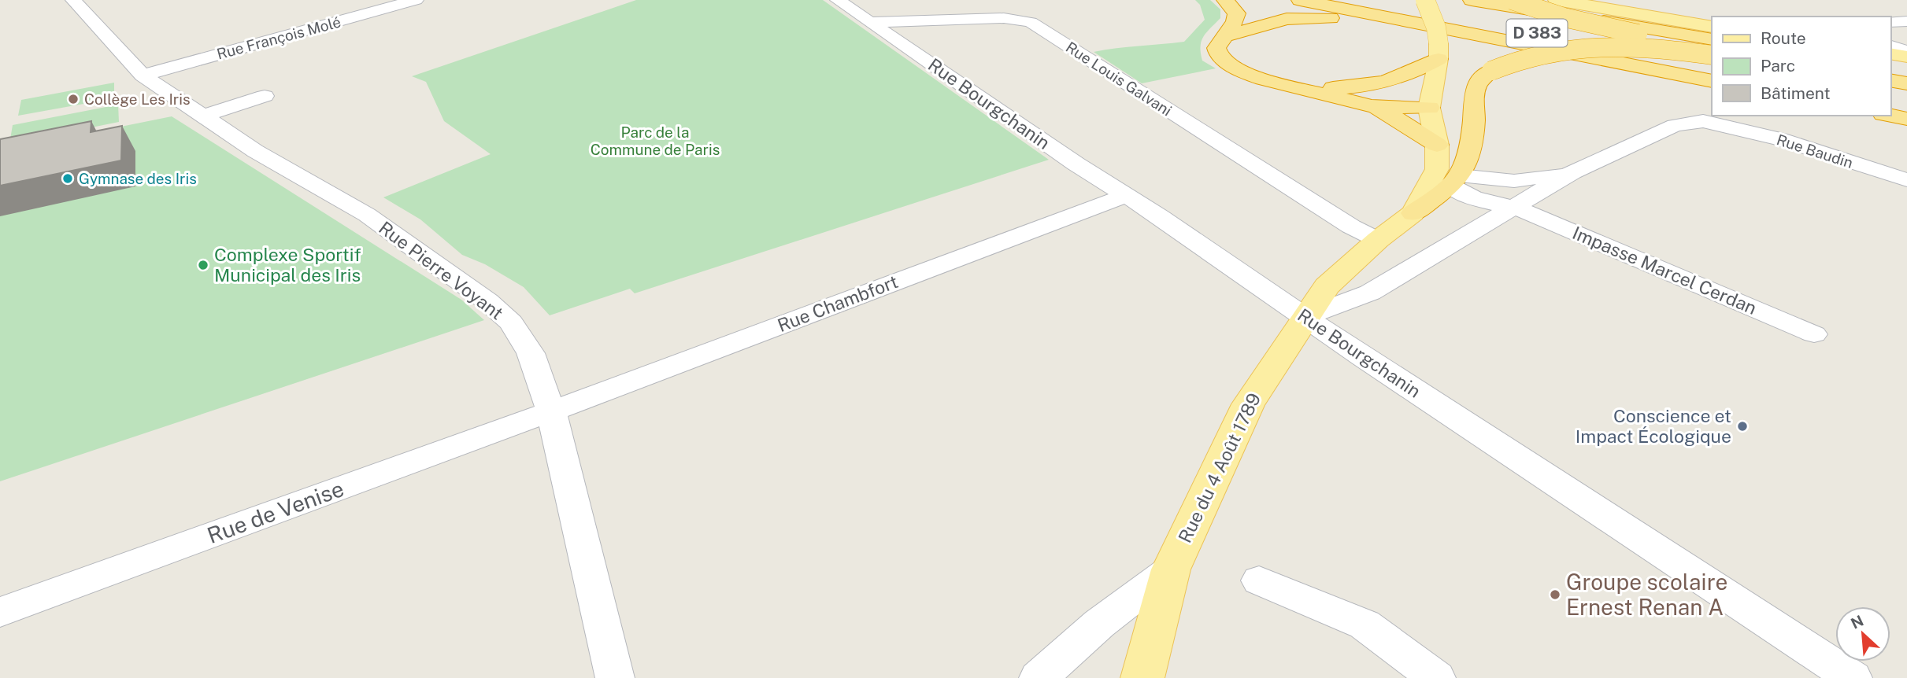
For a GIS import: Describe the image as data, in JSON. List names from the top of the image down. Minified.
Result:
{"streets":{"highway":["D 383"],"main road":["Rue du 4 Août 1789"],"street":["Rue François Molé","Rue Louis Galvani","Rue Bourgchanin","Rue Baudin","Rue Pierre Voyant","Impasse Marcel Cerdan","Rue Chambfort","Rue de Venise"]},"crossings":[["Rue François Molé","Rue Pierre Voyant"],["Rue Louis Galvani","Rue Bourgchanin"],["Rue Louis Galvani","Rue du 4 Août 1789"],["Rue Bourgchanin","Rue Baudin"],["Rue Bourgchanin","Rue Chambfort"],["Rue Bourgchanin","Rue du 4 Août 1789"],["Rue Baudin","Impasse Marcel Cerdan"],["Rue Baudin","Rue du 4 Août 1789"],["Rue Pierre Voyant","Rue Chambfort"],["Rue Pierre Voyant","Rue de Venise"],["Rue Chambfort","Rue de Venise"]],"parks":["Parc de la Commune de Paris"],"places":["Collège Les Iris","Gymnase des Iris","Complexe Sportif Municipal des Iris","Conscience et Impact Écologique","Groupe scolaire Ernest Renan A"],"legend":["Route","Parc","Bâtiment"],"north":"top left"}
